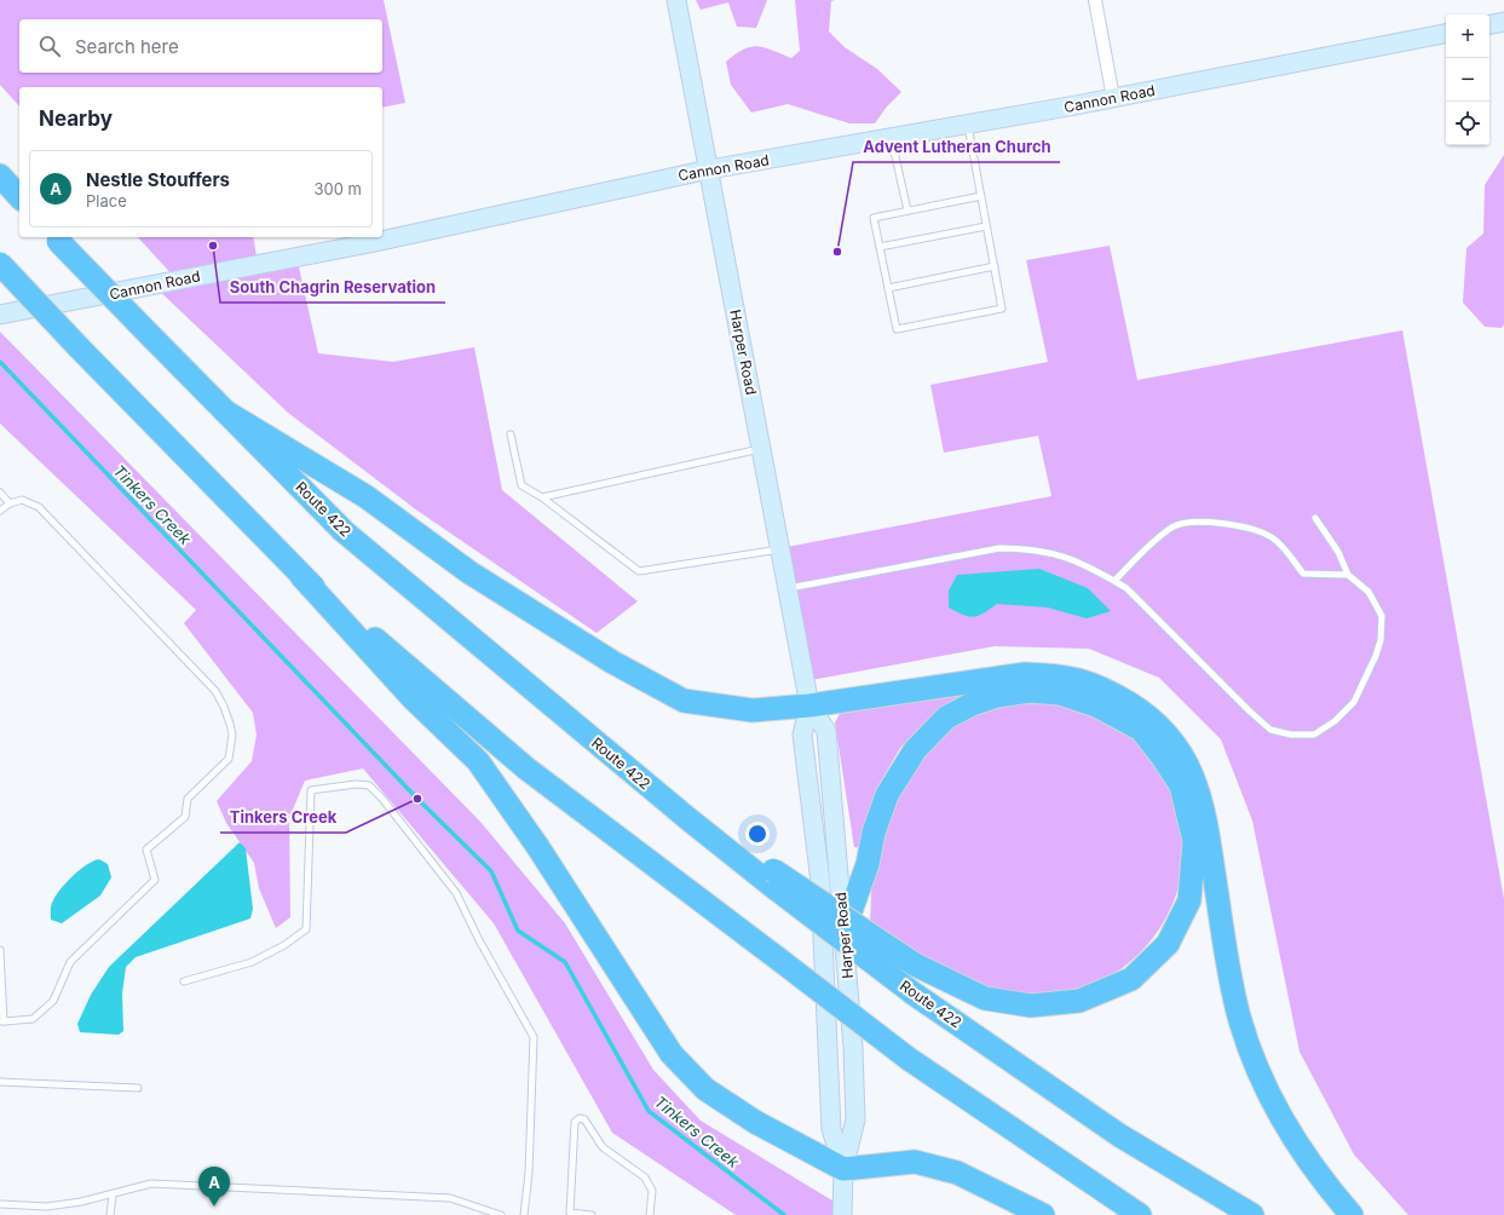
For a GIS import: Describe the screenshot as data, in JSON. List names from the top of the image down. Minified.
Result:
{"streets":{"highway":["Route 422"],"street":["Cannon Road","Harper Road"]},"crossings":[["Cannon Road","Harper Road"]],"water":["Tinkers Creek"],"places":["South Chagrin Reservation","Advent Lutheran Church","Tinkers Creek"],"page":{"map_buttons":["+","−"],"search":"Search here","heading":"Nearby","list":[{"mark":"A","name":"Nestle Stouffers","note":"Place","value":"300 m"}],"pins":"A"}}
